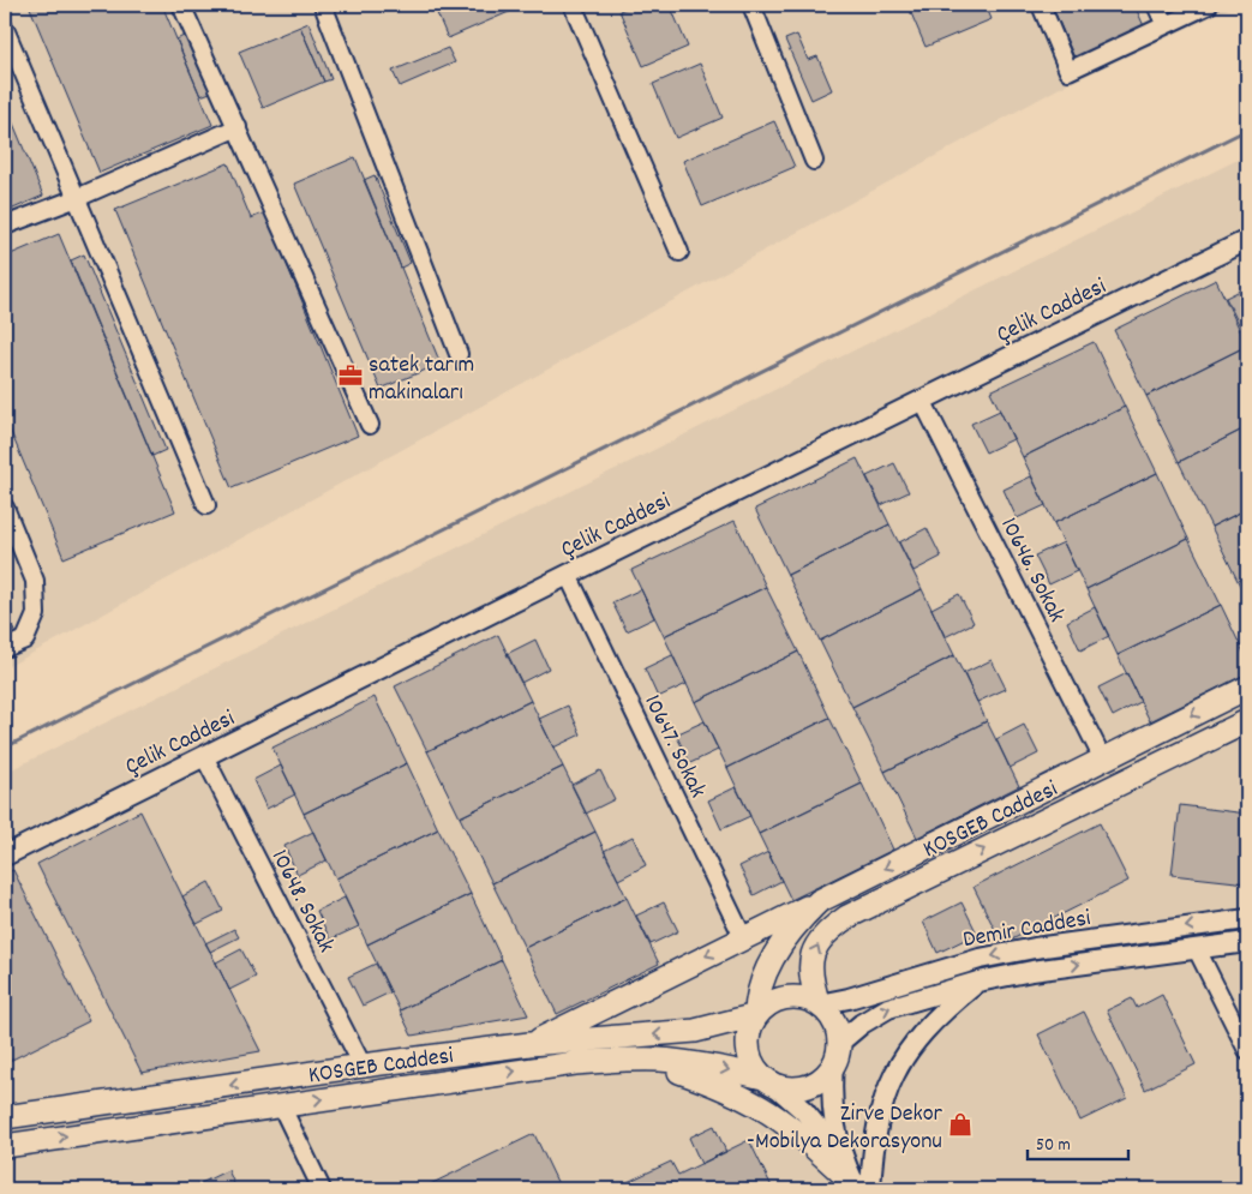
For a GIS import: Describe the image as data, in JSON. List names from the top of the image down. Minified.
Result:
{"streets":{"main road":["KOSGEB Caddesi"],"street":["Çelik Caddesi","10646. Sokak","10647. Sokak","10648. Sokak","Demir Caddesi"]},"crossings":[["Çelik Caddesi","10646. Sokak"],["Çelik Caddesi","10647. Sokak"],["Çelik Caddesi","10648. Sokak"],["10646. Sokak","KOSGEB Caddesi"],["10647. Sokak","KOSGEB Caddesi"],["KOSGEB Caddesi","10648. Sokak"],["KOSGEB Caddesi","Demir Caddesi"]],"places":{"office":["satek tarım makinaları"],"shop":["Zirve Dekor -Mobilya Dekorasyonu"]},"scale_bar":"50 m"}
